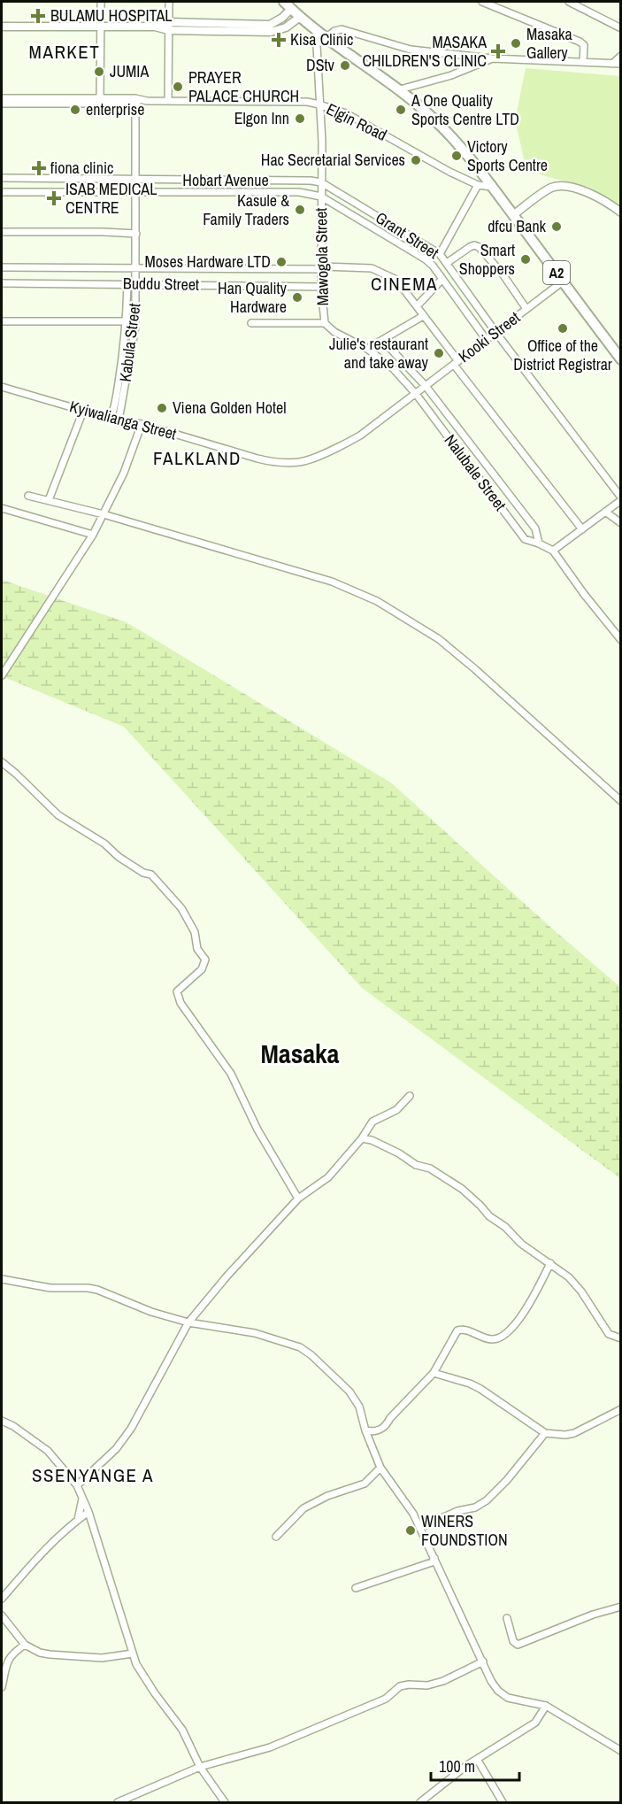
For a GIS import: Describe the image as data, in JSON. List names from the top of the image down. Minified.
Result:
{"streets":{"main road":["A2"],"street":["Elgin Road","Hobart Avenue","Grant Street","Mawogola Street","Buddu Street","Kooki Street","Kabula Street","Kyiwalianga Street","Nalubale Street"]},"crossings":[["Elgin Road","Mawogola Street"],["Elgin Road","A2"],["Elgin Road","Kabula Street"],["Hobart Avenue","Grant Street"],["Hobart Avenue","Mawogola Street"],["Hobart Avenue","Kabula Street"],["Grant Street","Mawogola Street"],["Grant Street","Kooki Street"],["Mawogola Street","A2"],["Mawogola Street","Buddu Street"],["Mawogola Street","Kooki Street"],["Mawogola Street","Kyiwalianga Street"],["Mawogola Street","Nalubale Street"],["A2","Kooki Street"],["Buddu Street","Kabula Street"],["Kooki Street","Kyiwalianga Street"],["Kooki Street","Nalubale Street"],["Kabula Street","Kyiwalianga Street"],["Kyiwalianga Street","Nalubale Street"]],"districts":["MARKET","CINEMA","FALKLAND","Masaka","SSENYANGE A"],"places":{"health":["BULAMU HOSPITAL","Kisa Clinic","MASAKA CHILDREN'S CLINIC","fiona clinic","ISAB MEDICAL CENTRE"],"other":["Masaka Gallery","DStv","JUMIA","PRAYER PALACE CHURCH","enterprise","A One Quality Sports Centre LTD","Elgon Inn","Victory Sports Centre","Hac Secretarial Services","Kasule & Family Traders","dfcu Bank","Smart Shoppers","Moses Hardware LTD","Han Quality Hardware","Office of the District Registrar","Julie's restaurant and take away","Viena Golden Hotel","WINERS FOUNDSTION"]},"scale_bar":"100 m"}
